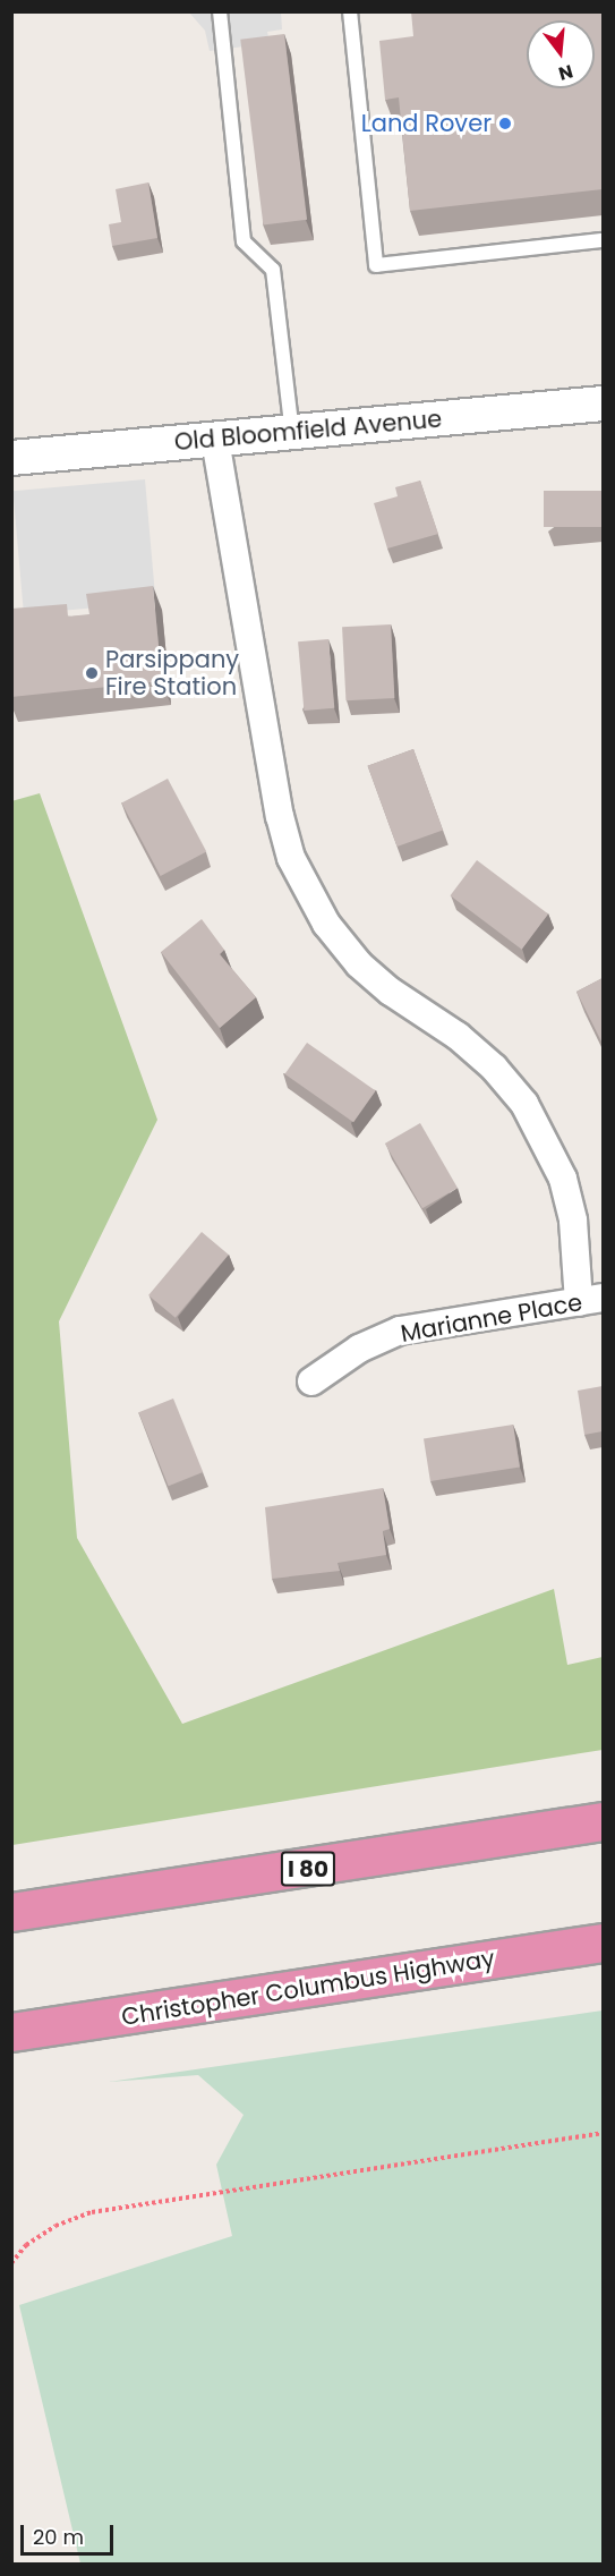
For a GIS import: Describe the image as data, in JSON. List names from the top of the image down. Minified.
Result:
{"streets":{"highway":["I 80","Christopher Columbus Highway"],"street":["Old Bloomfield Avenue","Marianne Place"]},"places":["Land Rover","Parsippany Fire Station"],"scale_bar":"20 m","north":"bottom"}
